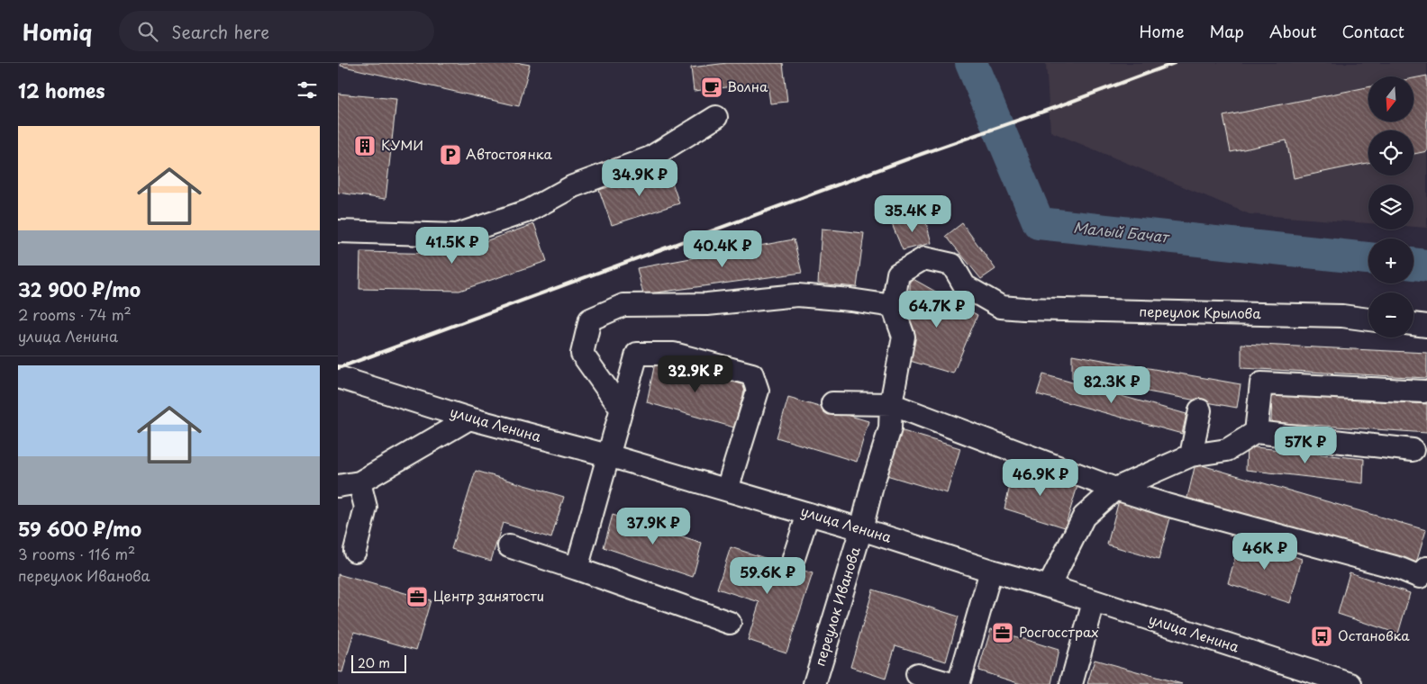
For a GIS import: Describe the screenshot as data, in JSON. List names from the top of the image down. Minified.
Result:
{"streets":{"street":["переулок Крылова","улица Ленина","переулок Иванова"]},"crossings":[["переулок Крылова","переулок Иванова"],["улица Ленина","переулок Иванова"]],"water":["Малый Бачат"],"places":{"cafe":["Волна"],"building":["КУМИ"],"parking":["Автостоянка"],"office":["Центр занятости","Росгосстрах"],"bus stop":["Остановка"]},"scale_bar":"20 m","north":"bottom","page":{"header":"Homiq","search":"Search here","nav":["Home","Map","About","Contact"],"heading":"12 homes","map_buttons":["+","−"],"list":[{"name":"32 900 ₽/mo","note":"2 rooms · 74 m² · улица Ленина"},{"name":"59 600 ₽/mo","note":"3 rooms · 116 m² · переулок Иванова"}],"price":["34.9K ₽","35.4K ₽","41.5K ₽","40.4K ₽","64.7K ₽","32.9K ₽","82.3K ₽","57K ₽","46.9K ₽","37.9K ₽","46K ₽","59.6K ₽"],"scale":"20 m"}}
